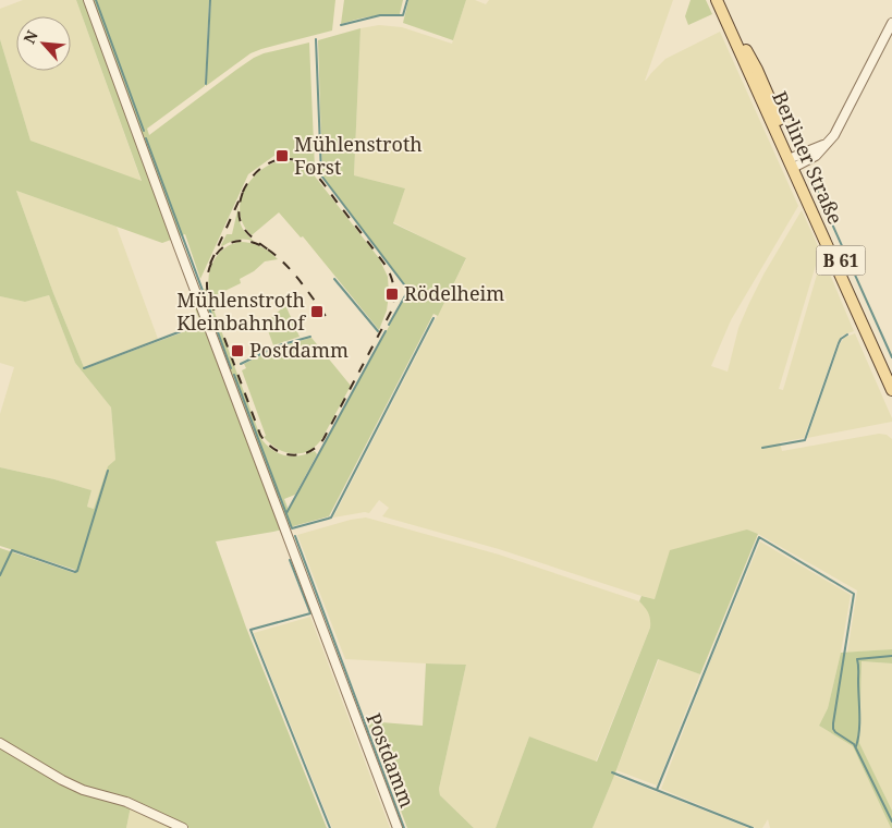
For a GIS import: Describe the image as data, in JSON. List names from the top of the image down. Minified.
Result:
{"streets":{"main road":["Berliner Straße","B 61"],"street":["Postdamm"]},"places":{"transit":["Mühlenstroth Forst","Rödelheim","Mühlenstroth Kleinbahnhof","Postdamm"]},"north":"top left"}
